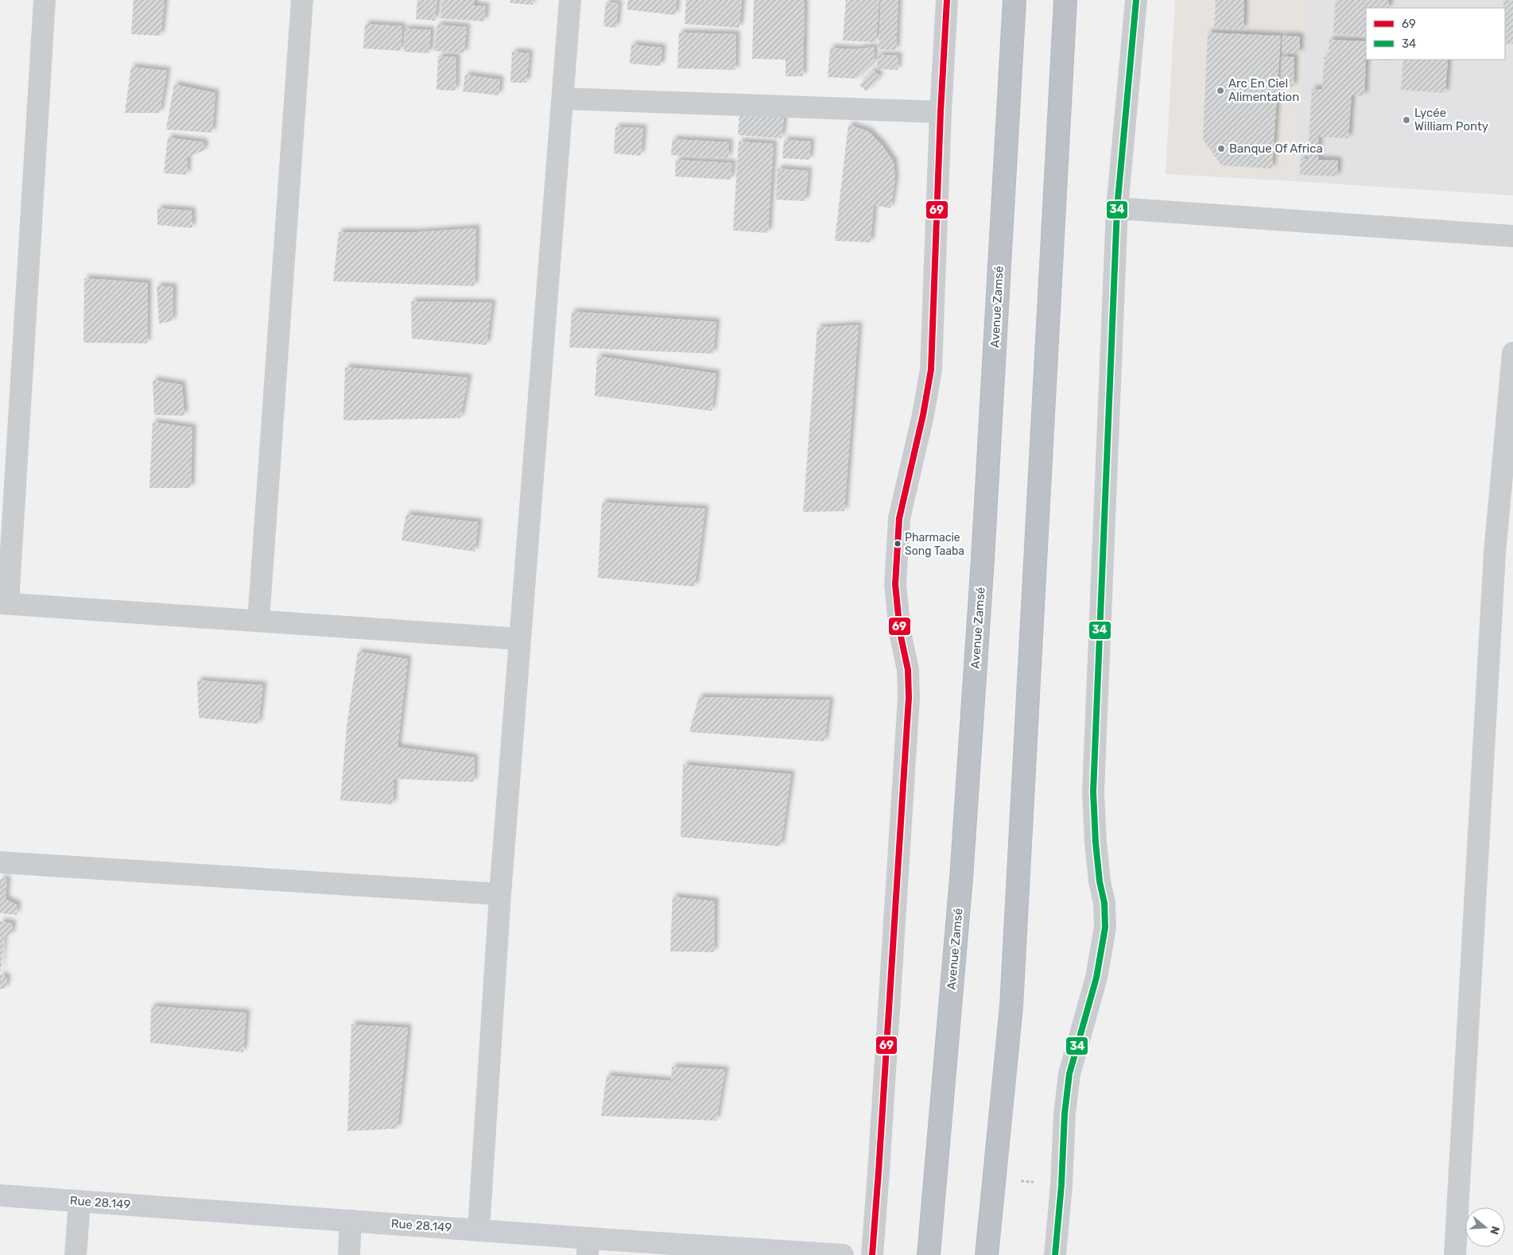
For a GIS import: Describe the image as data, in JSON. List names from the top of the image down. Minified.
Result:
{"streets":{"highway":["Avenue Zamsé"],"street":["Rue 28.149"]},"places":["Arc En Ciel Alimentation","Lycée William Ponty","Banque Of Africa","Pharmacie Song Taaba"],"lines":["transit line 69","transit line 34"],"legend":["69","34"],"north":"right"}
